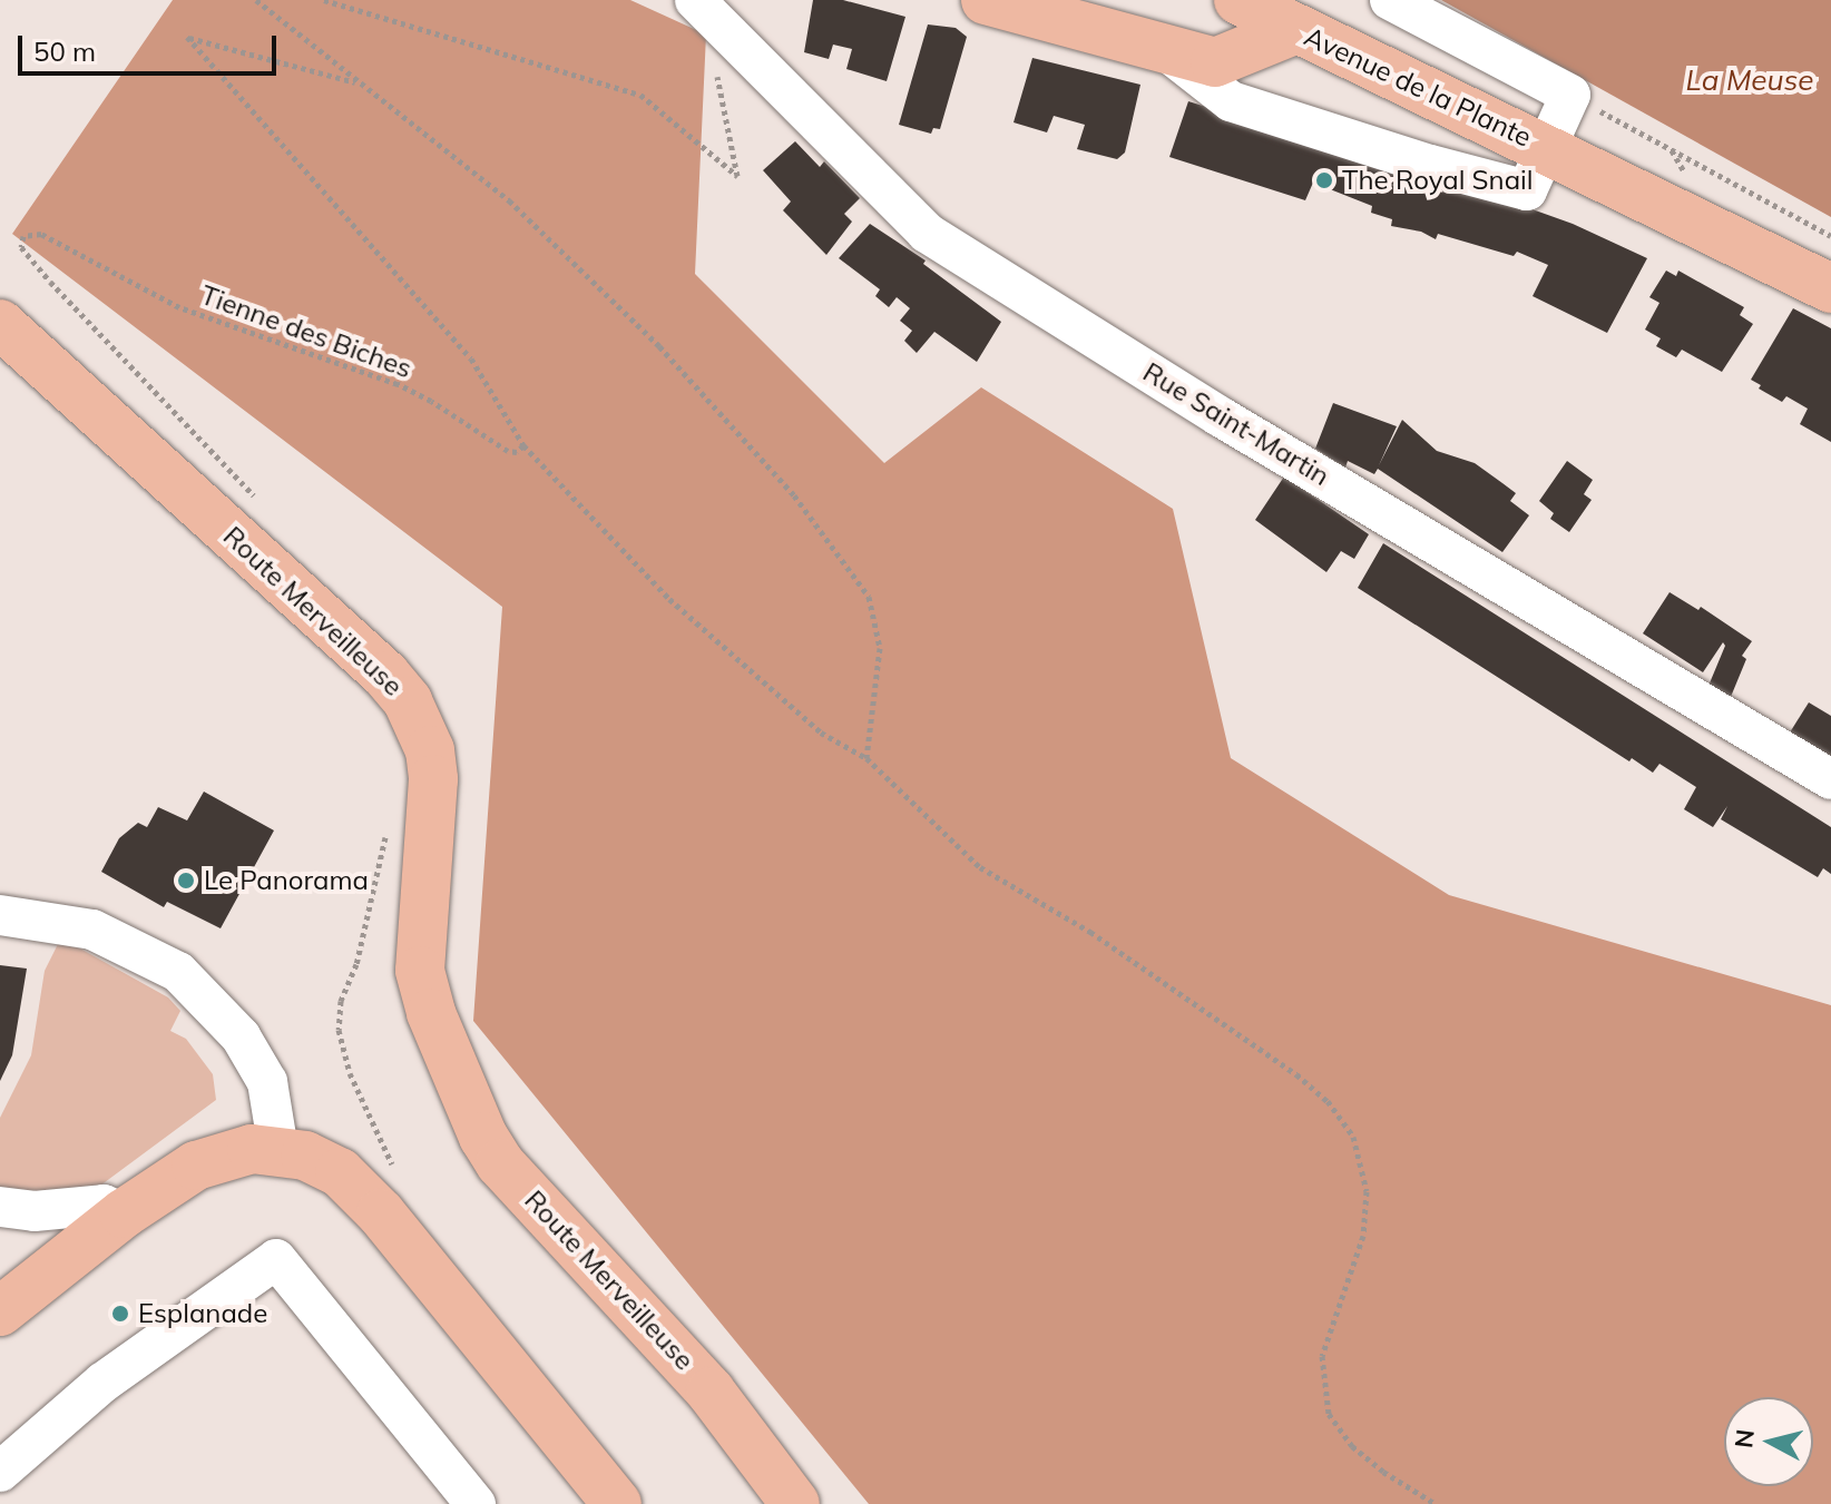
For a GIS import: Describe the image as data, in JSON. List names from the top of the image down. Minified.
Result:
{"streets":{"main road":["Avenue de la Plante","Route Merveilleuse"],"street":["Rue Saint-Martin"],"path":["Tienne des Biches"]},"water":["La Meuse"],"places":["The Royal Snail","Le Panorama","Esplanade"],"scale_bar":"50 m","north":"left"}
